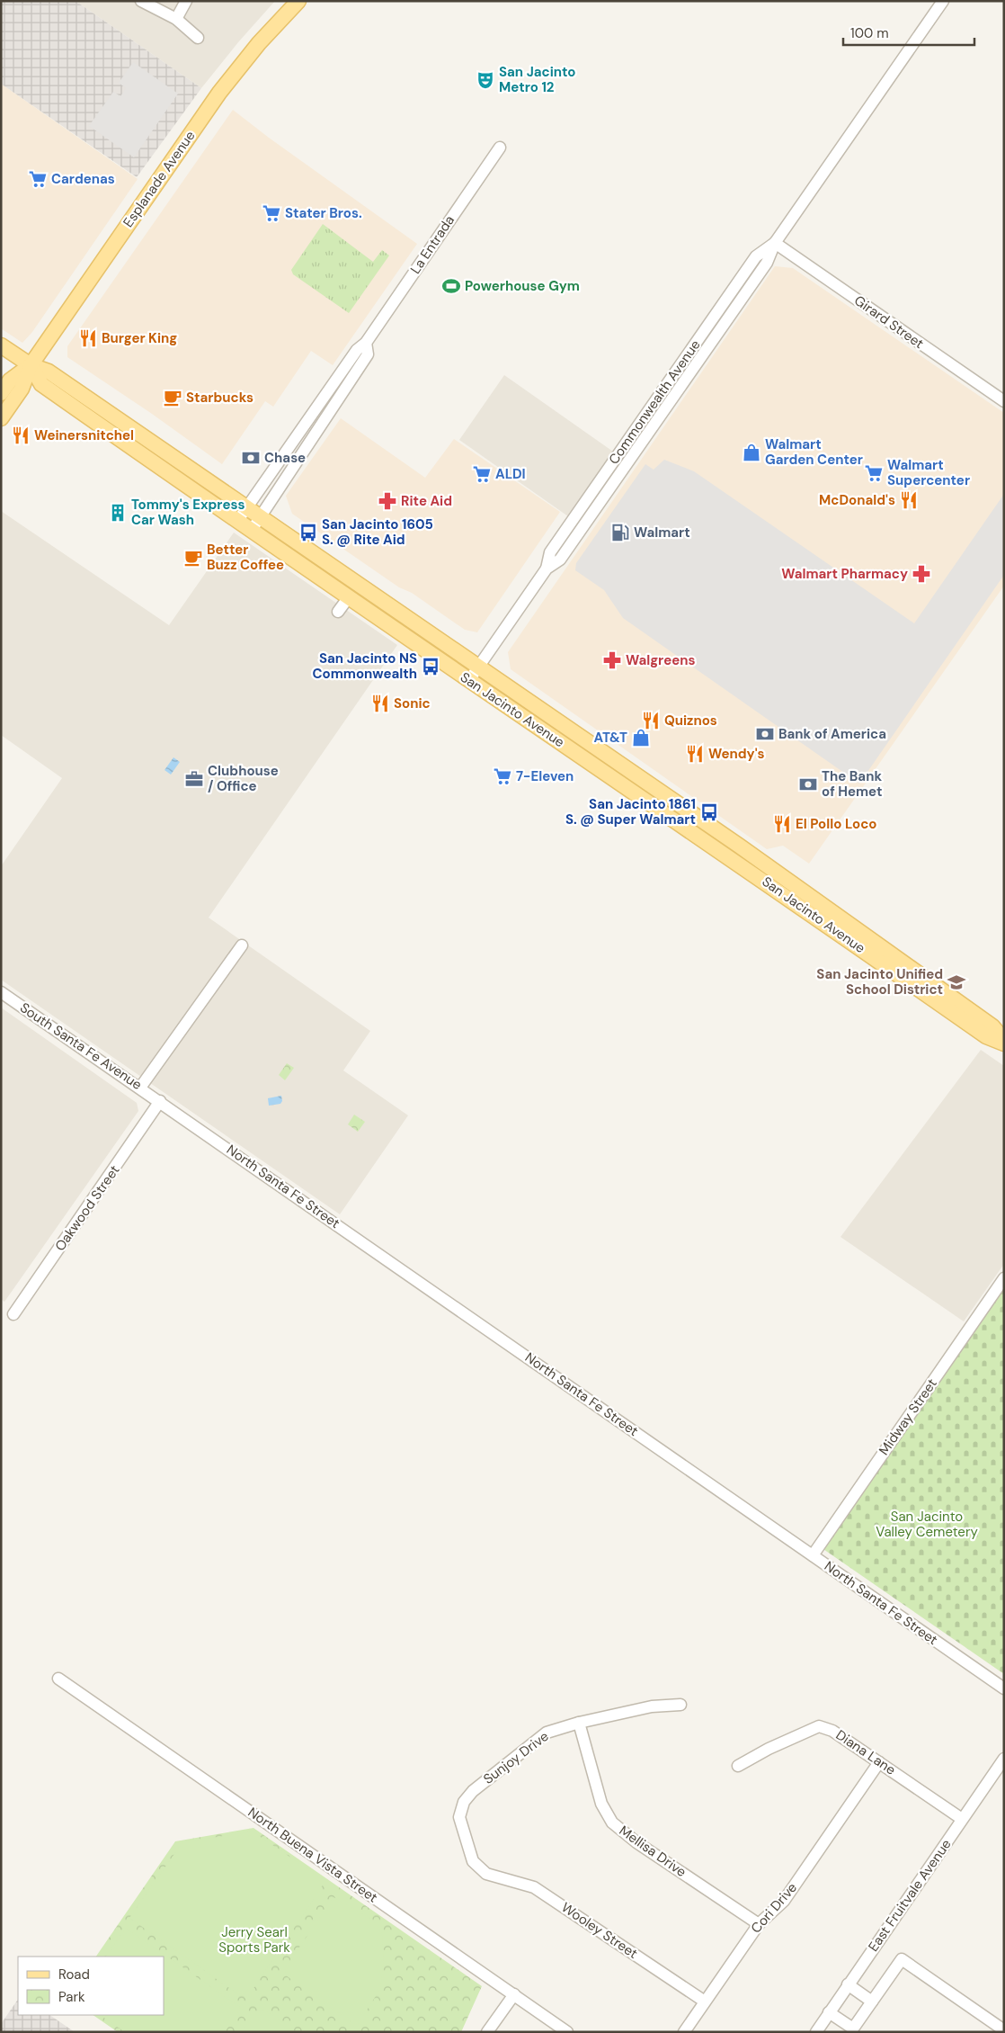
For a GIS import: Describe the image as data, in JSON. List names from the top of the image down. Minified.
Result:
{"streets":{"main road":["Esplanade Avenue","San Jacinto Avenue"],"street":["La Entrada","Girard Street","Commonwealth Avenue","South Santa Fe Avenue","North Santa Fe Street","Oakwood Street","Midway Street","Diana Lane","Sunjoy Drive","Mellisa Drive","North Buena Vista Street","East Fruitvale Avenue","Cori Drive","Wooley Street"]},"crossings":[["Esplanade Avenue","San Jacinto Avenue"],["La Entrada","San Jacinto Avenue"],["Girard Street","Commonwealth Avenue"],["Commonwealth Avenue","San Jacinto Avenue"],["South Santa Fe Avenue","North Santa Fe Street"],["South Santa Fe Avenue","Oakwood Street"],["North Santa Fe Street","Oakwood Street"],["North Santa Fe Street","Midway Street"],["Diana Lane","East Fruitvale Avenue"],["Diana Lane","Cori Drive"],["Sunjoy Drive","Mellisa Drive"],["Sunjoy Drive","Wooley Street"],["Mellisa Drive","Cori Drive"],["Cori Drive","Wooley Street"]],"parks":["San Jacinto Valley Cemetery","Jerry Searl Sports Park"],"places":{"theatre":["San Jacinto Metro 12"],"supermarket":["Cardenas","Stater Bros.","Walmart Supercenter","ALDI","7-Eleven"],"sports":["Powerhouse Gym"],"restaurant":["Burger King","Weinersnitchel","McDonald's","Sonic","Quiznos","Wendy's","El Pollo Loco"],"cafe":["Starbucks","Better Buzz Coffee"],"shop":["Walmart Garden Center","AT&T"],"bank":["Chase","Bank of America","The Bank of Hemet"],"pharmacy":["Rite Aid","Walmart Pharmacy","Walgreens"],"building":["Tommy's Express Car Wash"],"bus stop":["San Jacinto 1605 S. @ Rite Aid","San Jacinto NS Commonwealth","San Jacinto 1861 S. @ Super Walmart"],"fuel station":["Walmart"],"office":["Clubhouse / Office"],"school or university":["San Jacinto Unified School District"]},"legend":["Road","Park"],"scale_bar":"100 m"}
